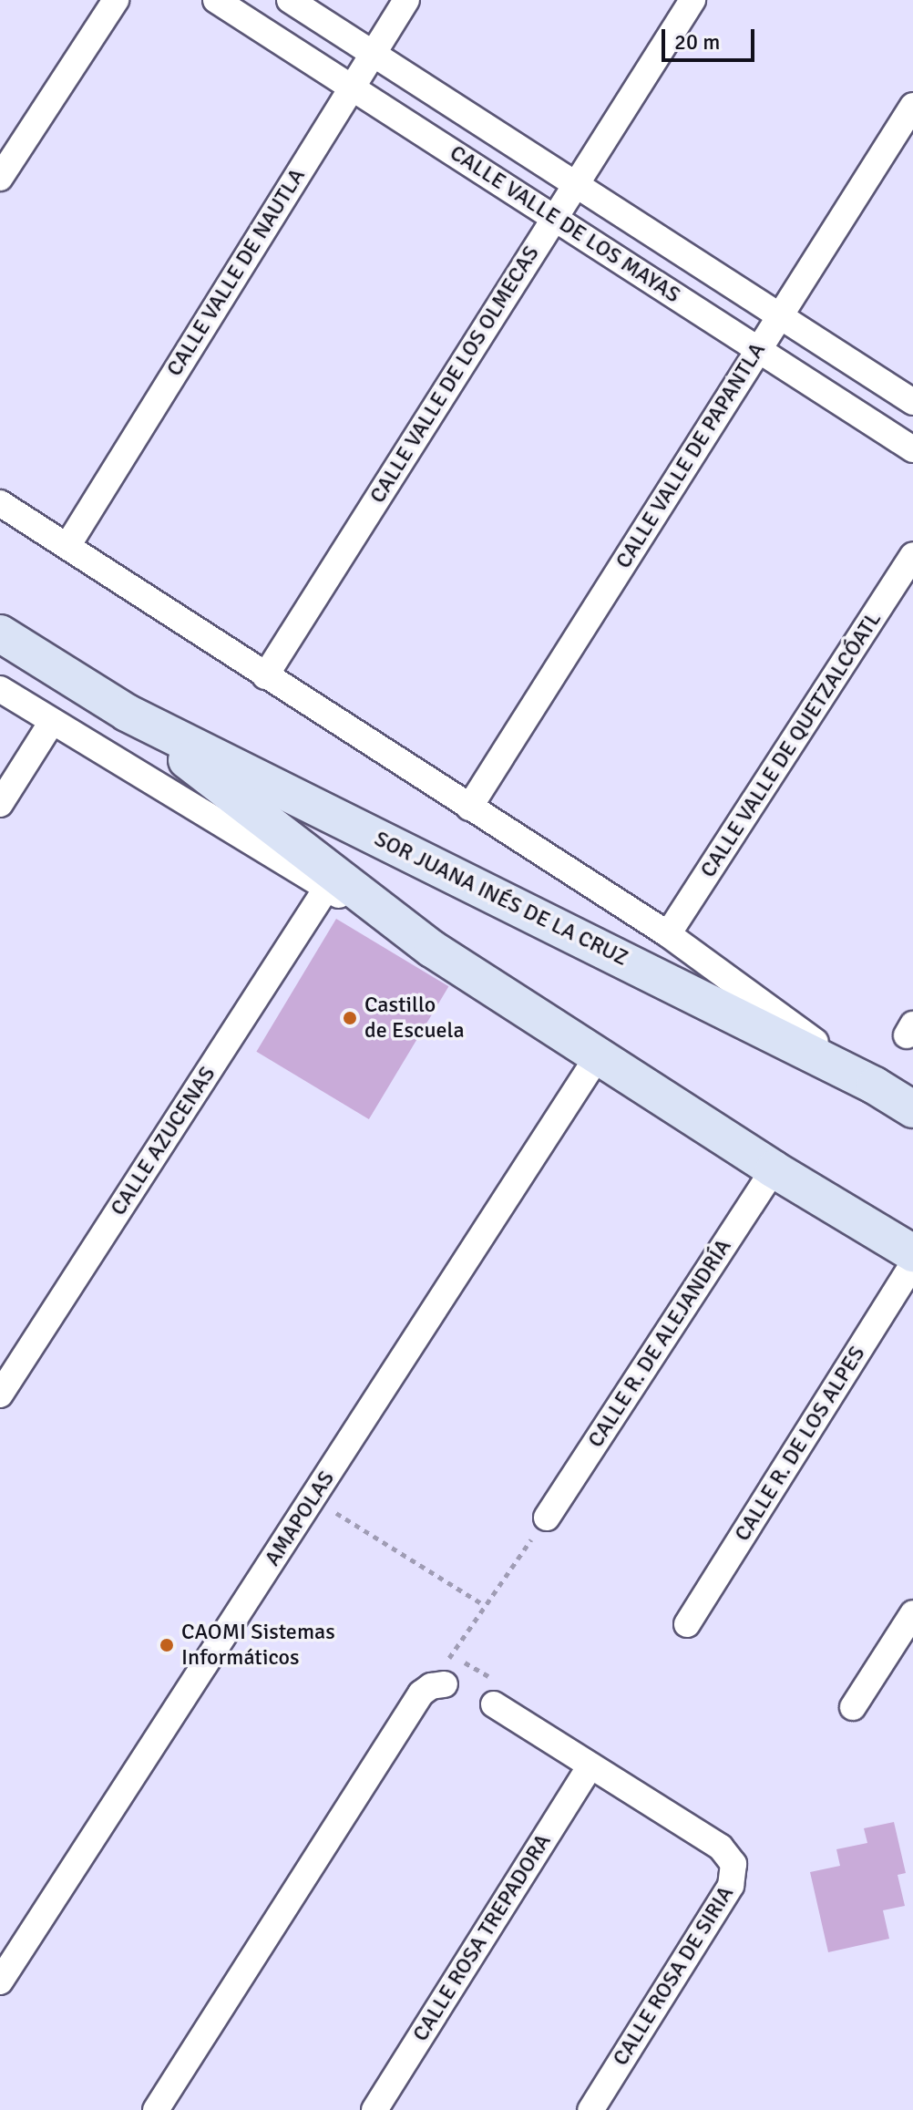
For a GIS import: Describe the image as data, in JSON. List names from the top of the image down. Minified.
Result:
{"streets":{"street":["CALLE VALLE DE LOS MAYAS","CALLE VALLE DE NAUTLA","CALLE VALLE DE LOS OLMECAS","CALLE VALLE DE PAPANTLA","CALLE VALLE DE QUETZALCÓATL","SOR JUANA INÉS DE LA CRUZ","CALLE AZUCENAS","CALLE R. DE ALEJANDRÍA","CALLE R. DE LOS ALPES","AMAPOLAS","CALLE ROSA TREPADORA","CALLE ROSA DE SIRIA"]},"crossings":[["CALLE VALLE DE LOS MAYAS","CALLE VALLE DE NAUTLA"],["CALLE VALLE DE LOS MAYAS","CALLE VALLE DE LOS OLMECAS"],["CALLE VALLE DE LOS MAYAS","CALLE VALLE DE PAPANTLA"],["SOR JUANA INÉS DE LA CRUZ","CALLE R. DE ALEJANDRÍA"],["SOR JUANA INÉS DE LA CRUZ","CALLE R. DE LOS ALPES"],["SOR JUANA INÉS DE LA CRUZ","AMAPOLAS"],["CALLE ROSA TREPADORA","CALLE ROSA DE SIRIA"]],"places":["Castillo de Escuela","CAOMI Sistemas Informáticos"],"scale_bar":"20 m"}
